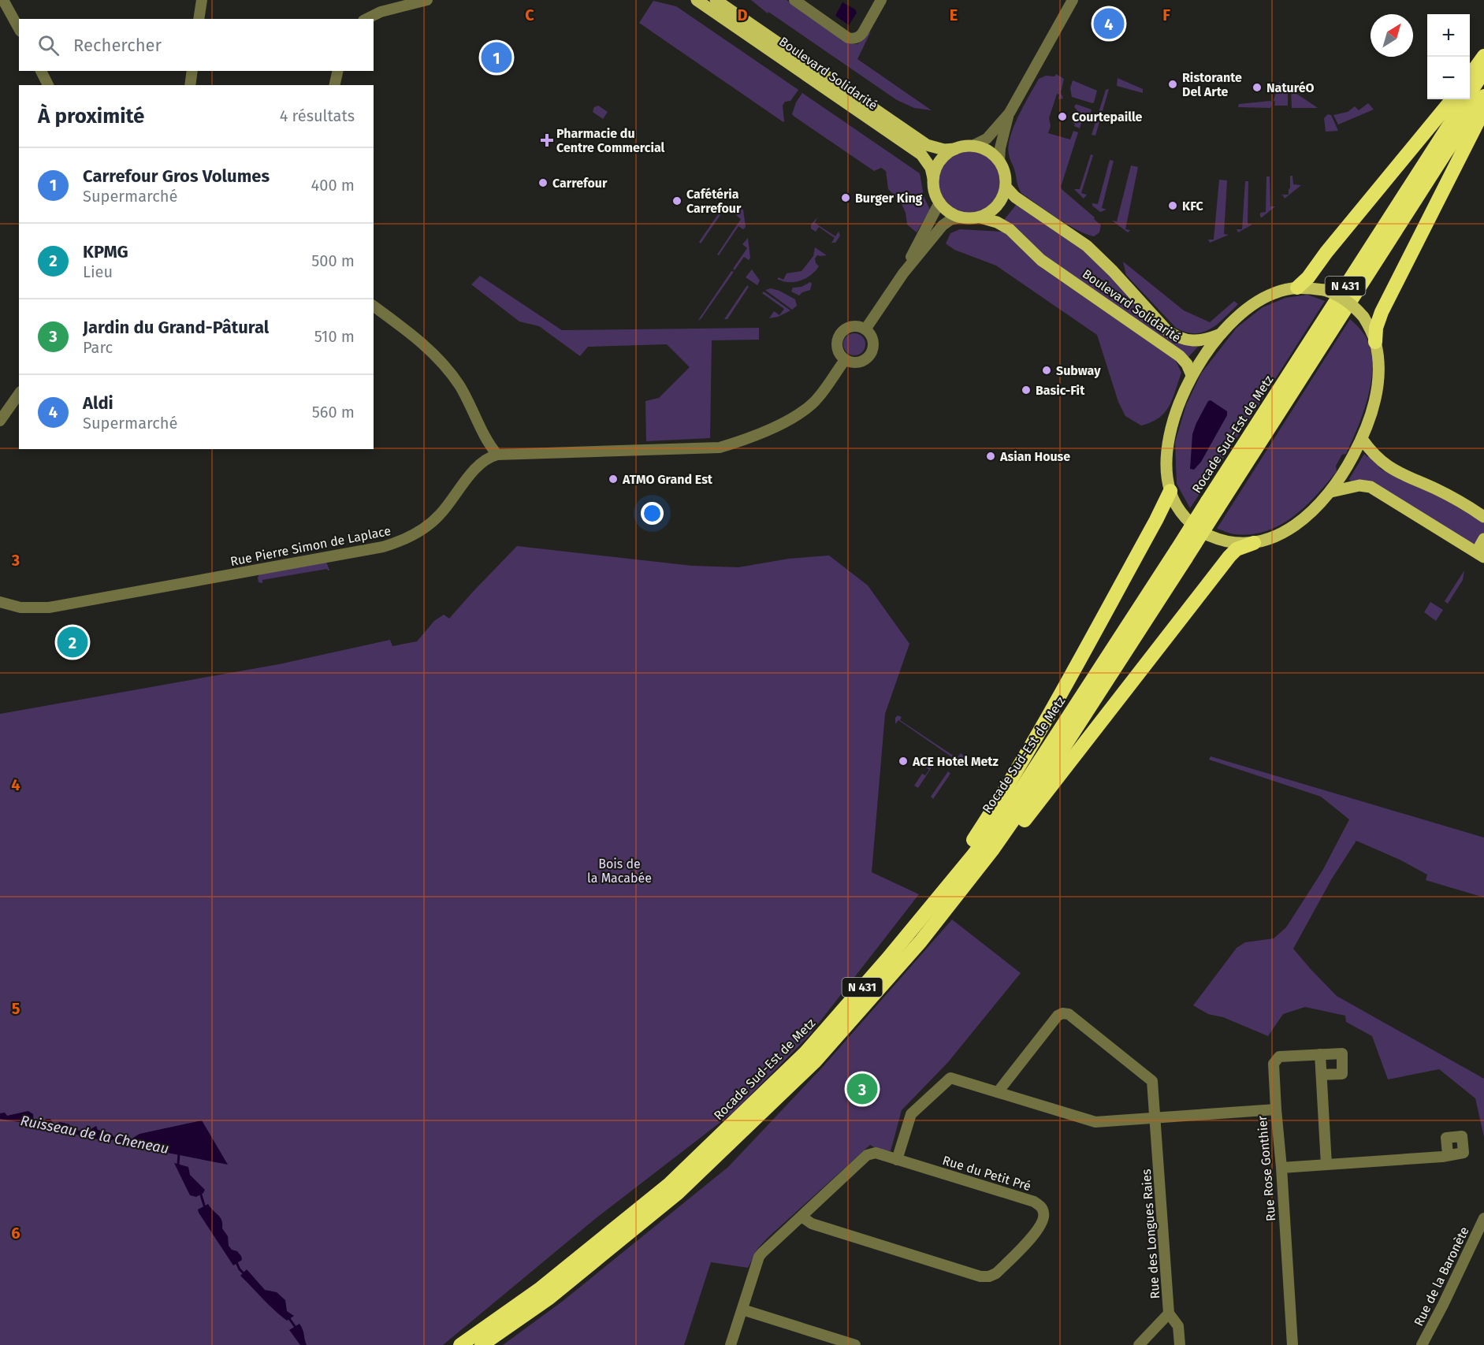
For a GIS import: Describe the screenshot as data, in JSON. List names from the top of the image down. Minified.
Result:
{"streets":{"highway":["N 431","Rocade Sud-Est de Metz"],"main road":["Boulevard Solidarité"],"street":["Rue Pierre Simon de Laplace","Rue Rose Gonthier","Rue du Petit Pré","Rue des Longues Raies","Rue de la Baronète"]},"crossings":[["Rue Rose Gonthier","Rue du Petit Pré"],["Rue Rose Gonthier","Rue des Longues Raies"]],"water":["Ruisseau de la Cheneau"],"parks":["Bois de la Macabée"],"places":{"other":["Ristorante Del Arte","NaturéO","Courtepaille","Carrefour","Burger King","Cafétéria Carrefour","KFC","Subway","Basic-Fit","Asian House","ATMO Grand Est","ACE Hotel Metz"],"health":["Pharmacie du Centre Commercial"]},"north":"top right","page":{"pins":["4","1","2","3"],"map_buttons":["+","−"],"search":"Rechercher","heading":["À proximité","4 résultats"],"list":[{"mark":"1","name":"Carrefour Gros Volumes","note":"Supermarché","value":"400 m"},{"mark":"2","name":"KPMG","note":"Lieu","value":"500 m"},{"mark":"3","name":"Jardin du Grand-Pâtural","note":"Parc","value":"510 m"},{"mark":"4","name":"Aldi","note":"Supermarché","value":"560 m"}]},"grid":{"columns":["C","D","E","F"],"rows":["3","4","5","6"]}}
